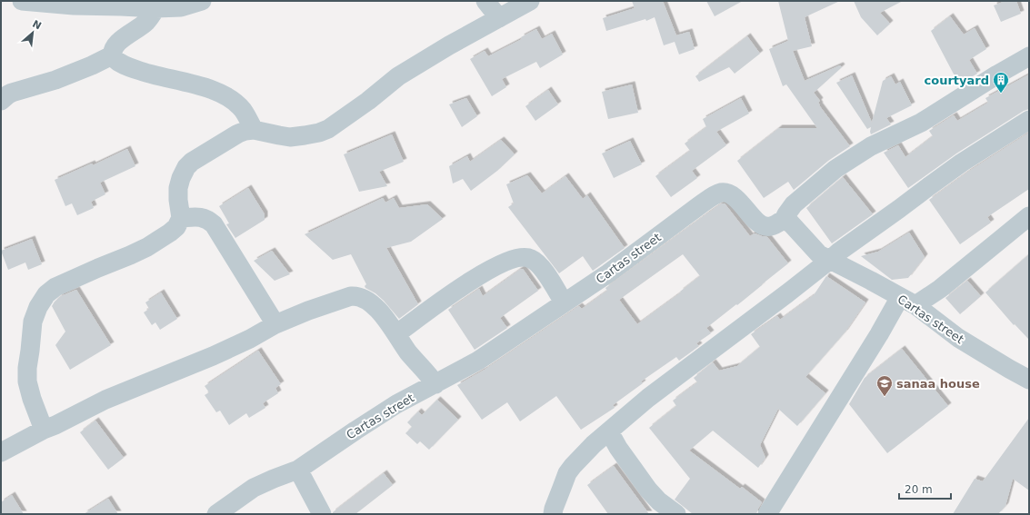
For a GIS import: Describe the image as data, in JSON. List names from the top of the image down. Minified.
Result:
{"streets":{"street":["Cartas street"]},"places":{"building":["courtyard"],"school or university":["sanaa house"]},"scale_bar":"20 m","north":"top right"}
